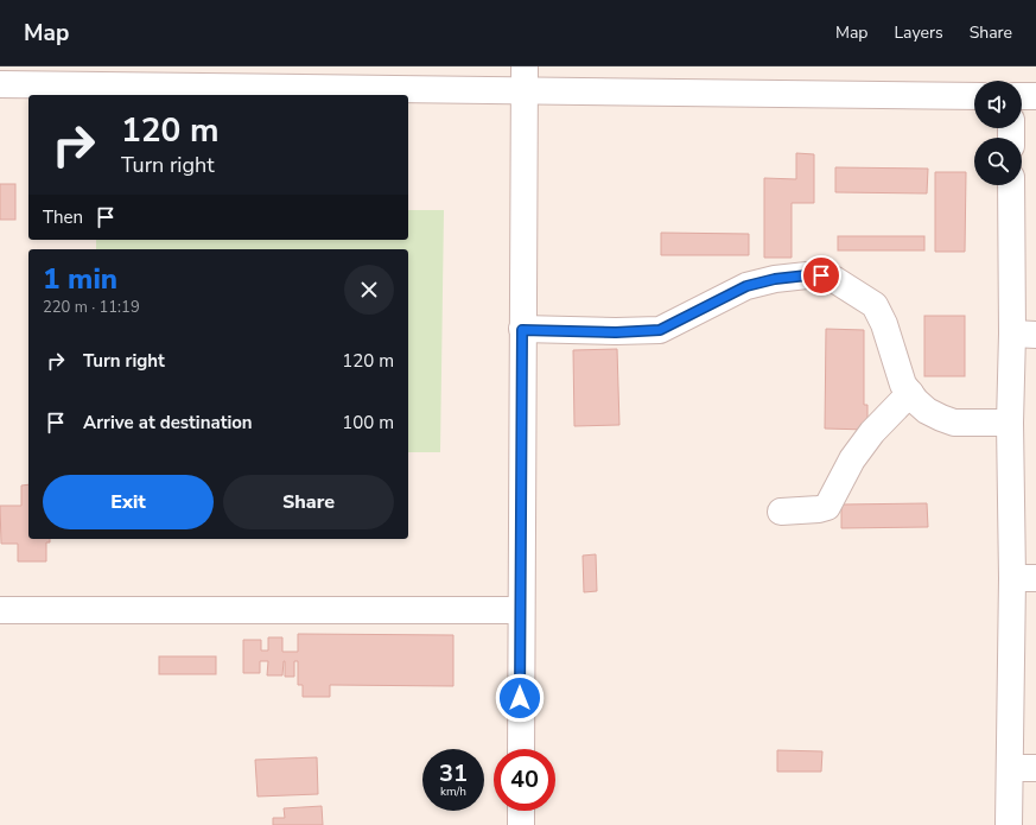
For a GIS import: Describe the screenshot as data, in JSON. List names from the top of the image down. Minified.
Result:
{"page":{"header":"Map","nav":["Map","Layers","Share"],"turn":["120 m","Turn right"],"then":"Then","heading":["1 min","220 m · 11:19"],"list":[{"name":"Turn right","value":"120 m"},{"name":"Arrive at destination","value":"100 m"}],"buttons":["Exit","Share"],"speed":"31 km/h","limit":"40"}}
